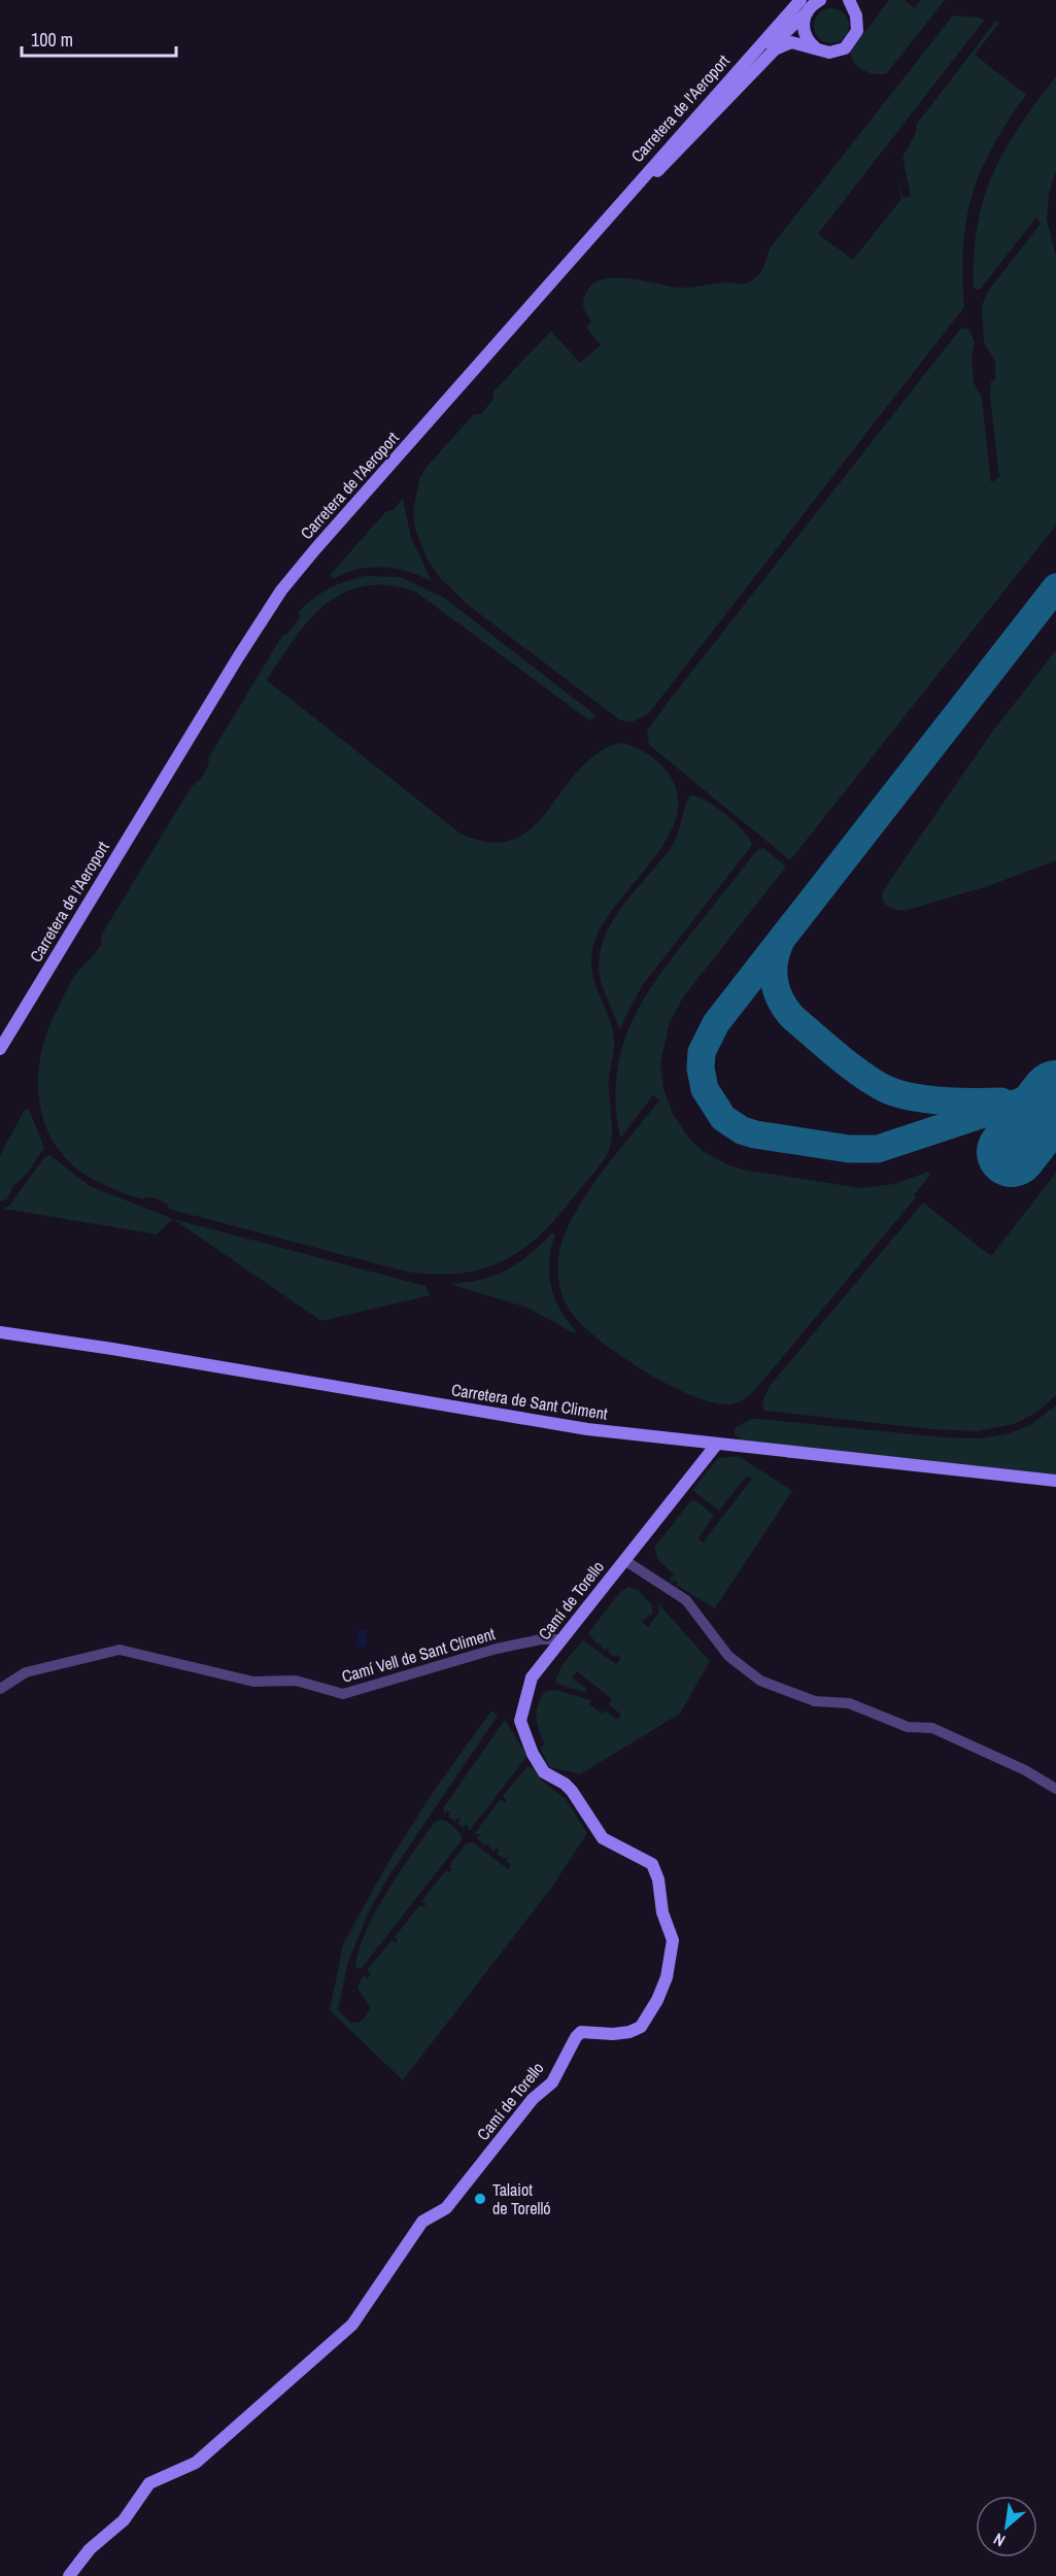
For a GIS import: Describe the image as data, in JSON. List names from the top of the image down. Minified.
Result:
{"streets":{"main road":["Carretera de l'Aeroport","Carretera de Sant Climent","Camí de Torello"],"street":["Camí Vell de Sant Climent"]},"crossings":[["Carretera de Sant Climent","Camí de Torello"],["Camí de Torello","Camí Vell de Sant Climent"]],"places":["Talaiot de Torelló"],"scale_bar":"100 m","north":"bottom left"}
